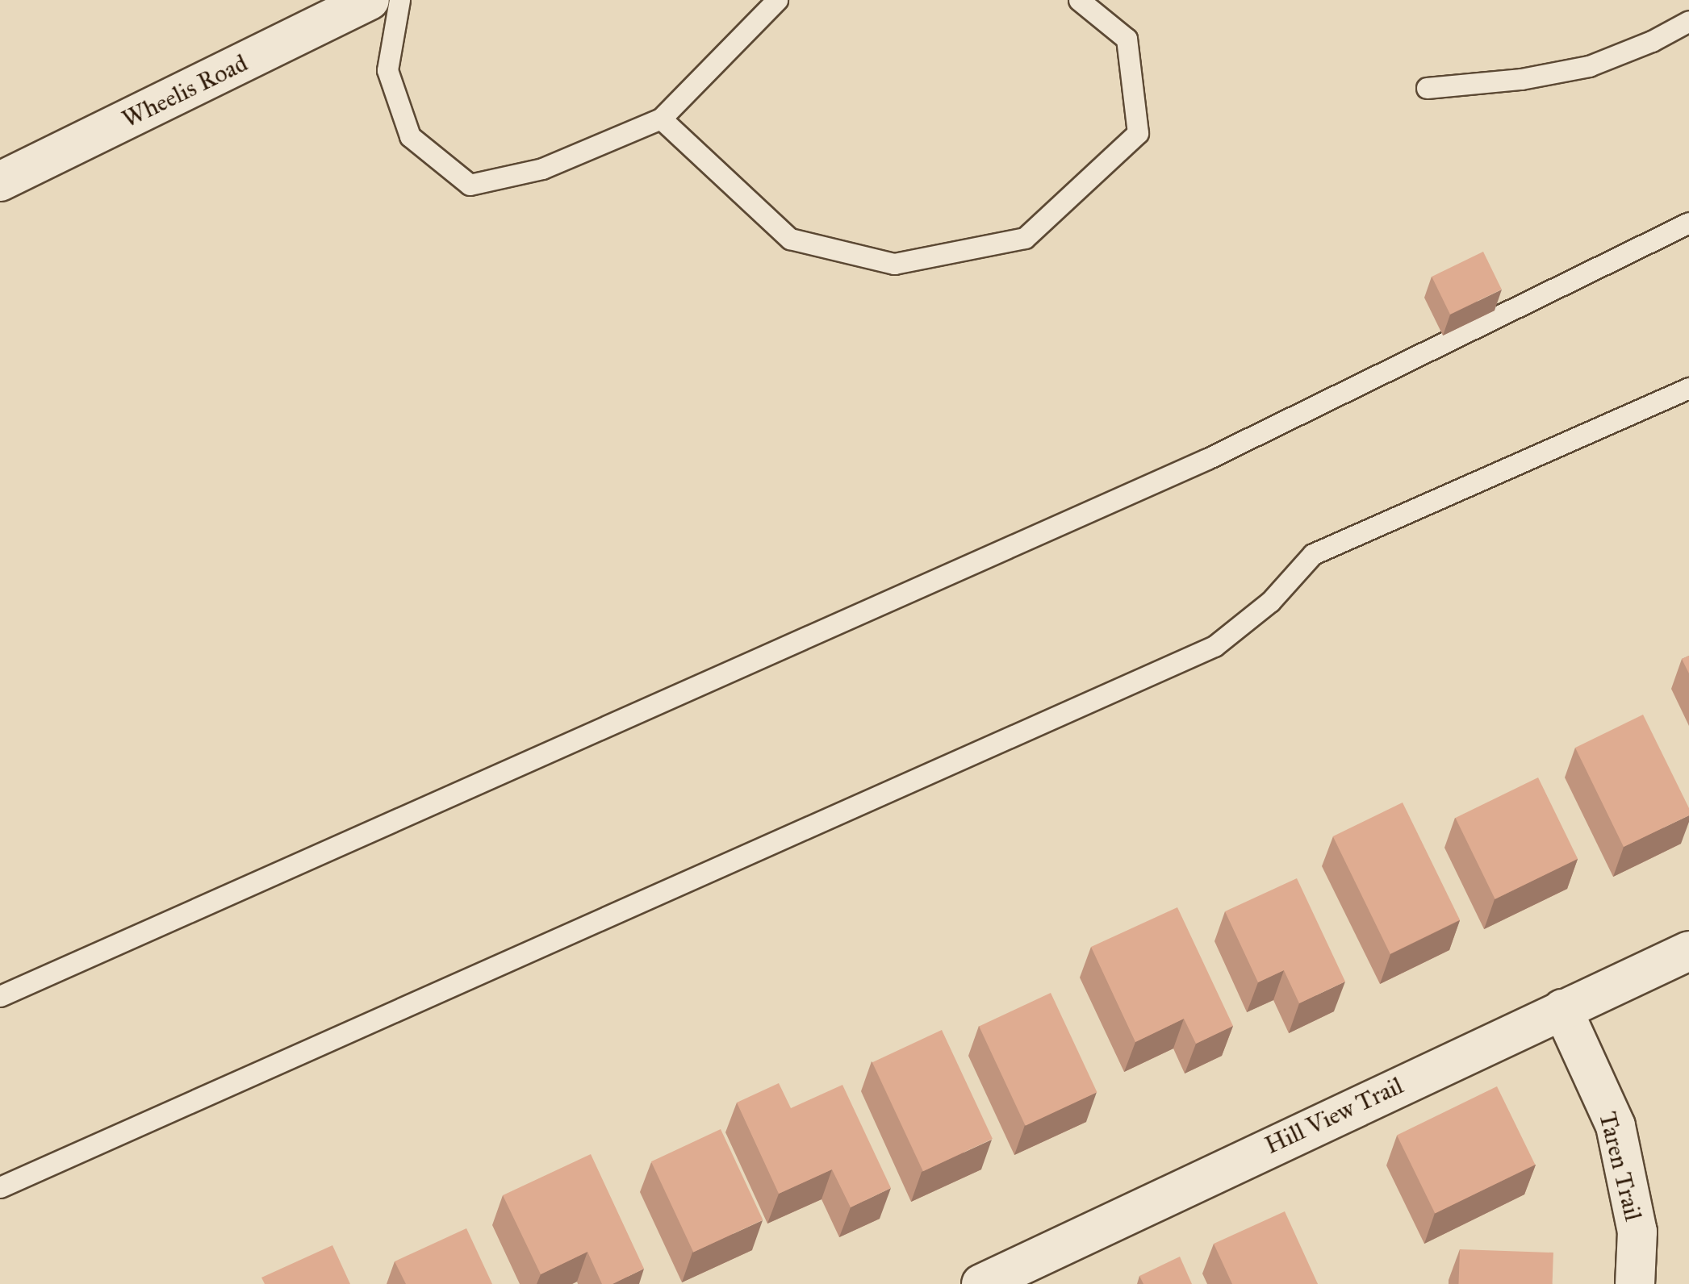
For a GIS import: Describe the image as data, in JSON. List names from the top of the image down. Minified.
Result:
{"streets":{"street":["Wheelis Road","Hill View Trail","Taren Trail"]},"crossings":[["Hill View Trail","Taren Trail"]]}
